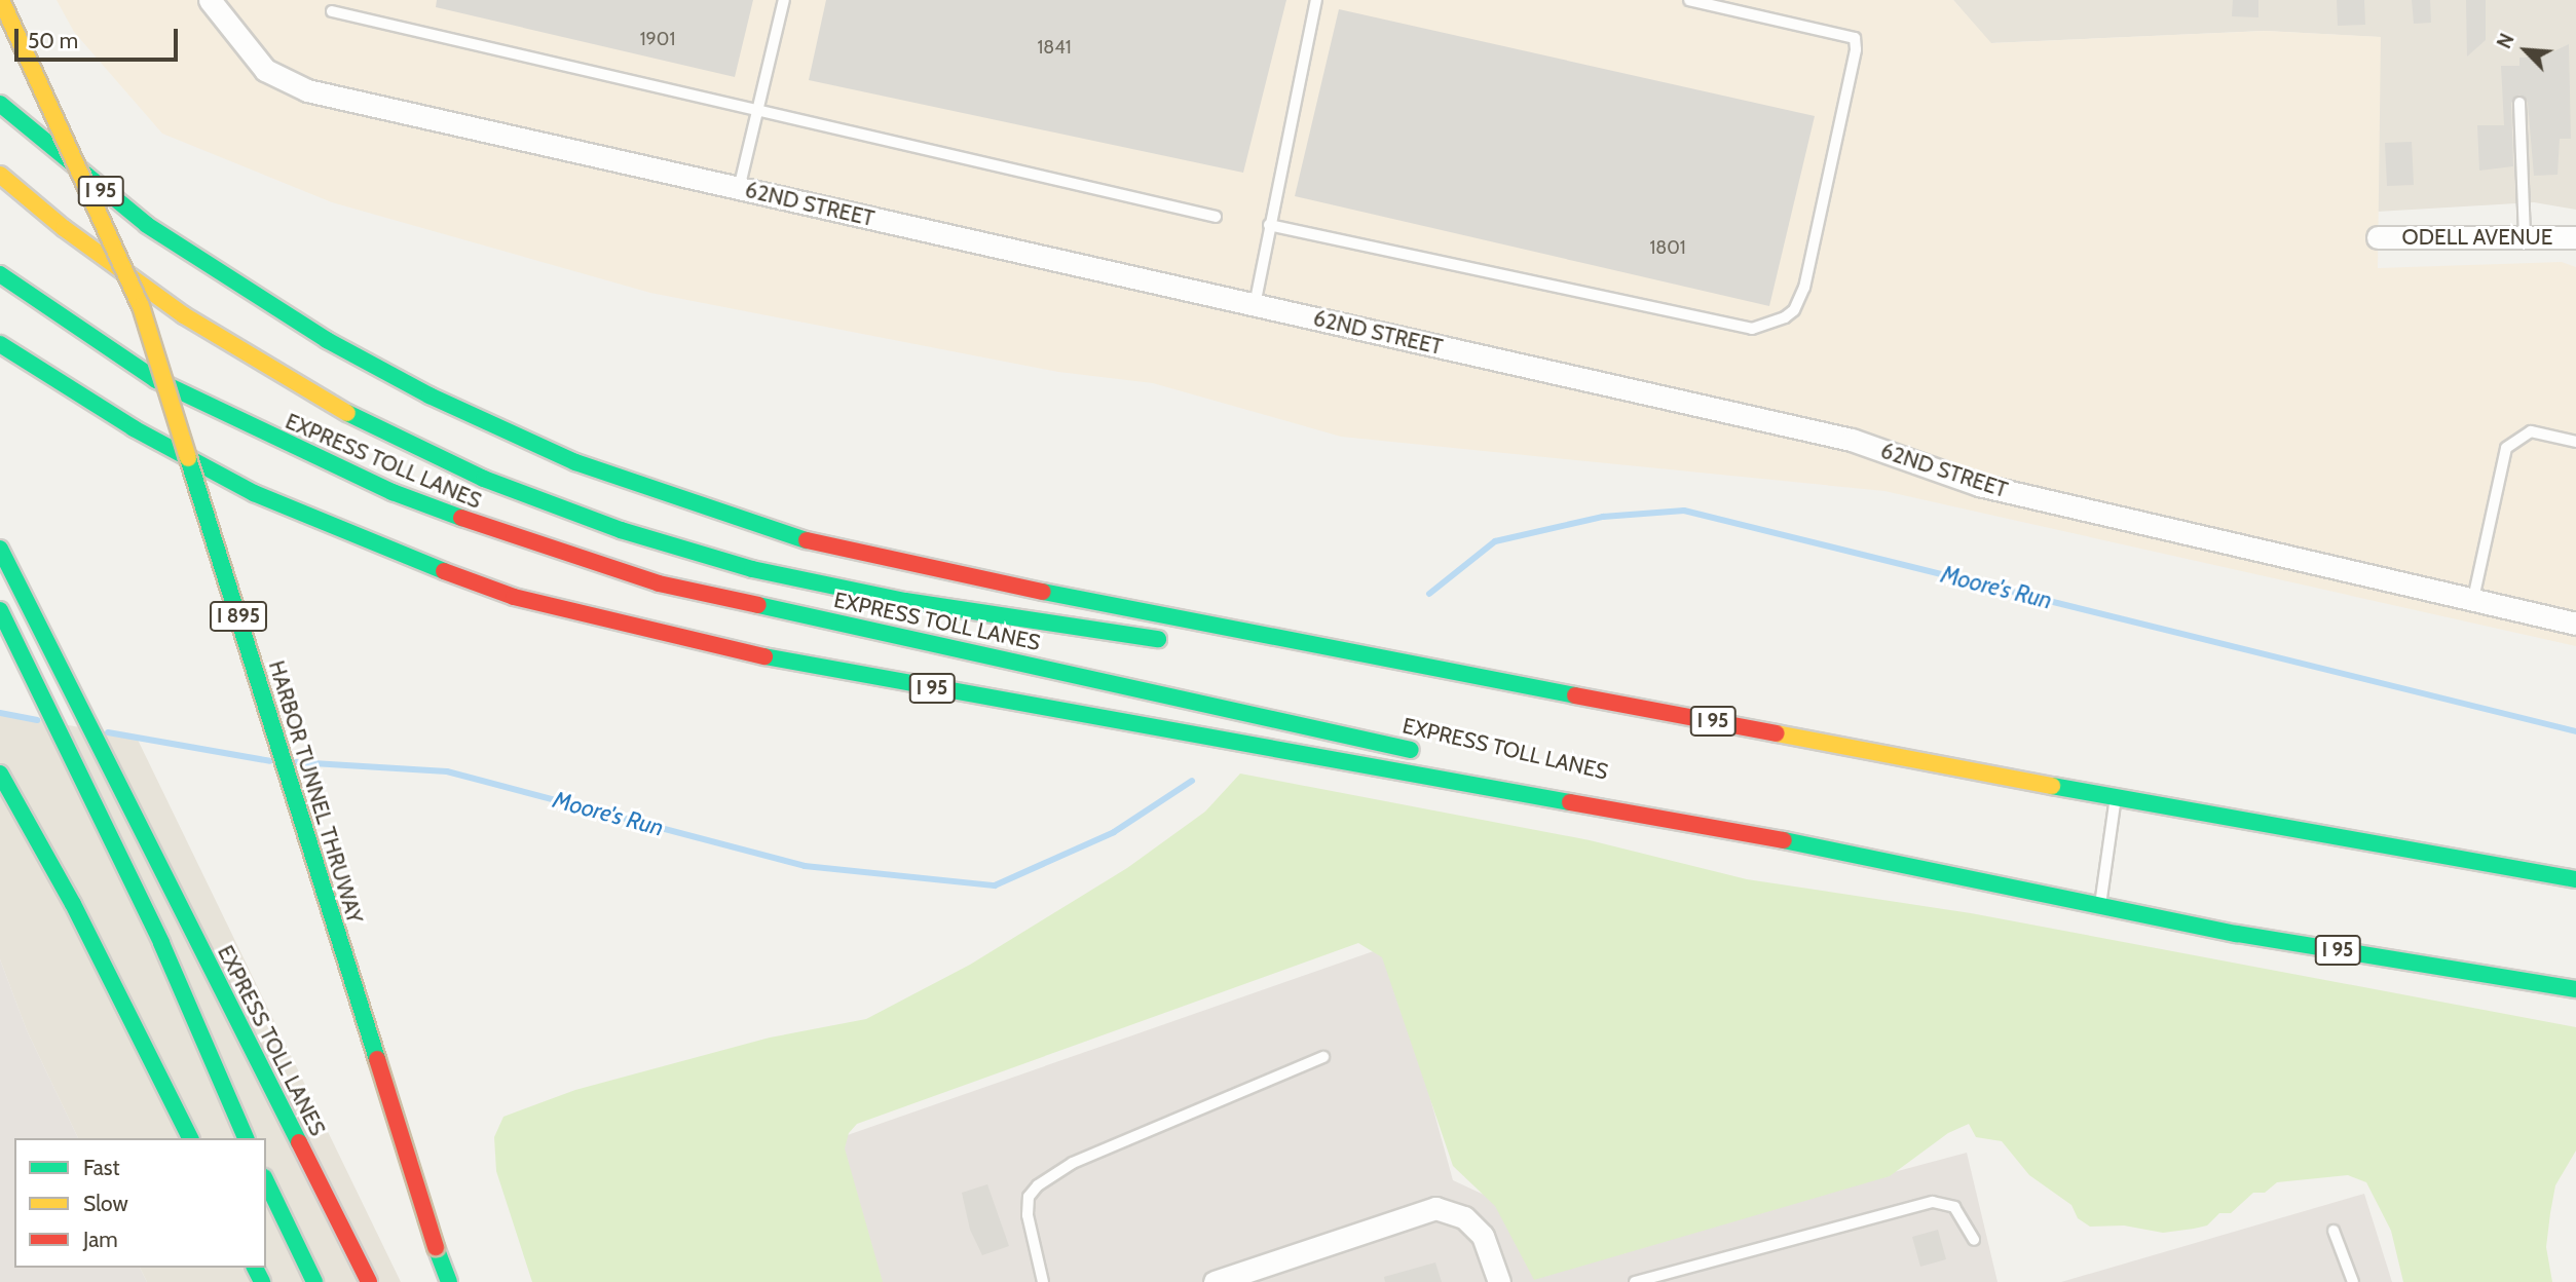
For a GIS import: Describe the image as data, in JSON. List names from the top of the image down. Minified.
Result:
{"streets":{"highway":["I 95","EXPRESS TOLL LANES","I 895","HARBOR TUNNEL THRUWAY"],"street":["62ND STREET","ODELL AVENUE"]},"crossings":[["I 95","EXPRESS TOLL LANES"]],"water":["Moore's Run"],"house_numbers":["1901","1841","1801"],"legend":["Fast","Slow","Jam"],"scale_bar":"50 m","north":"top left"}
